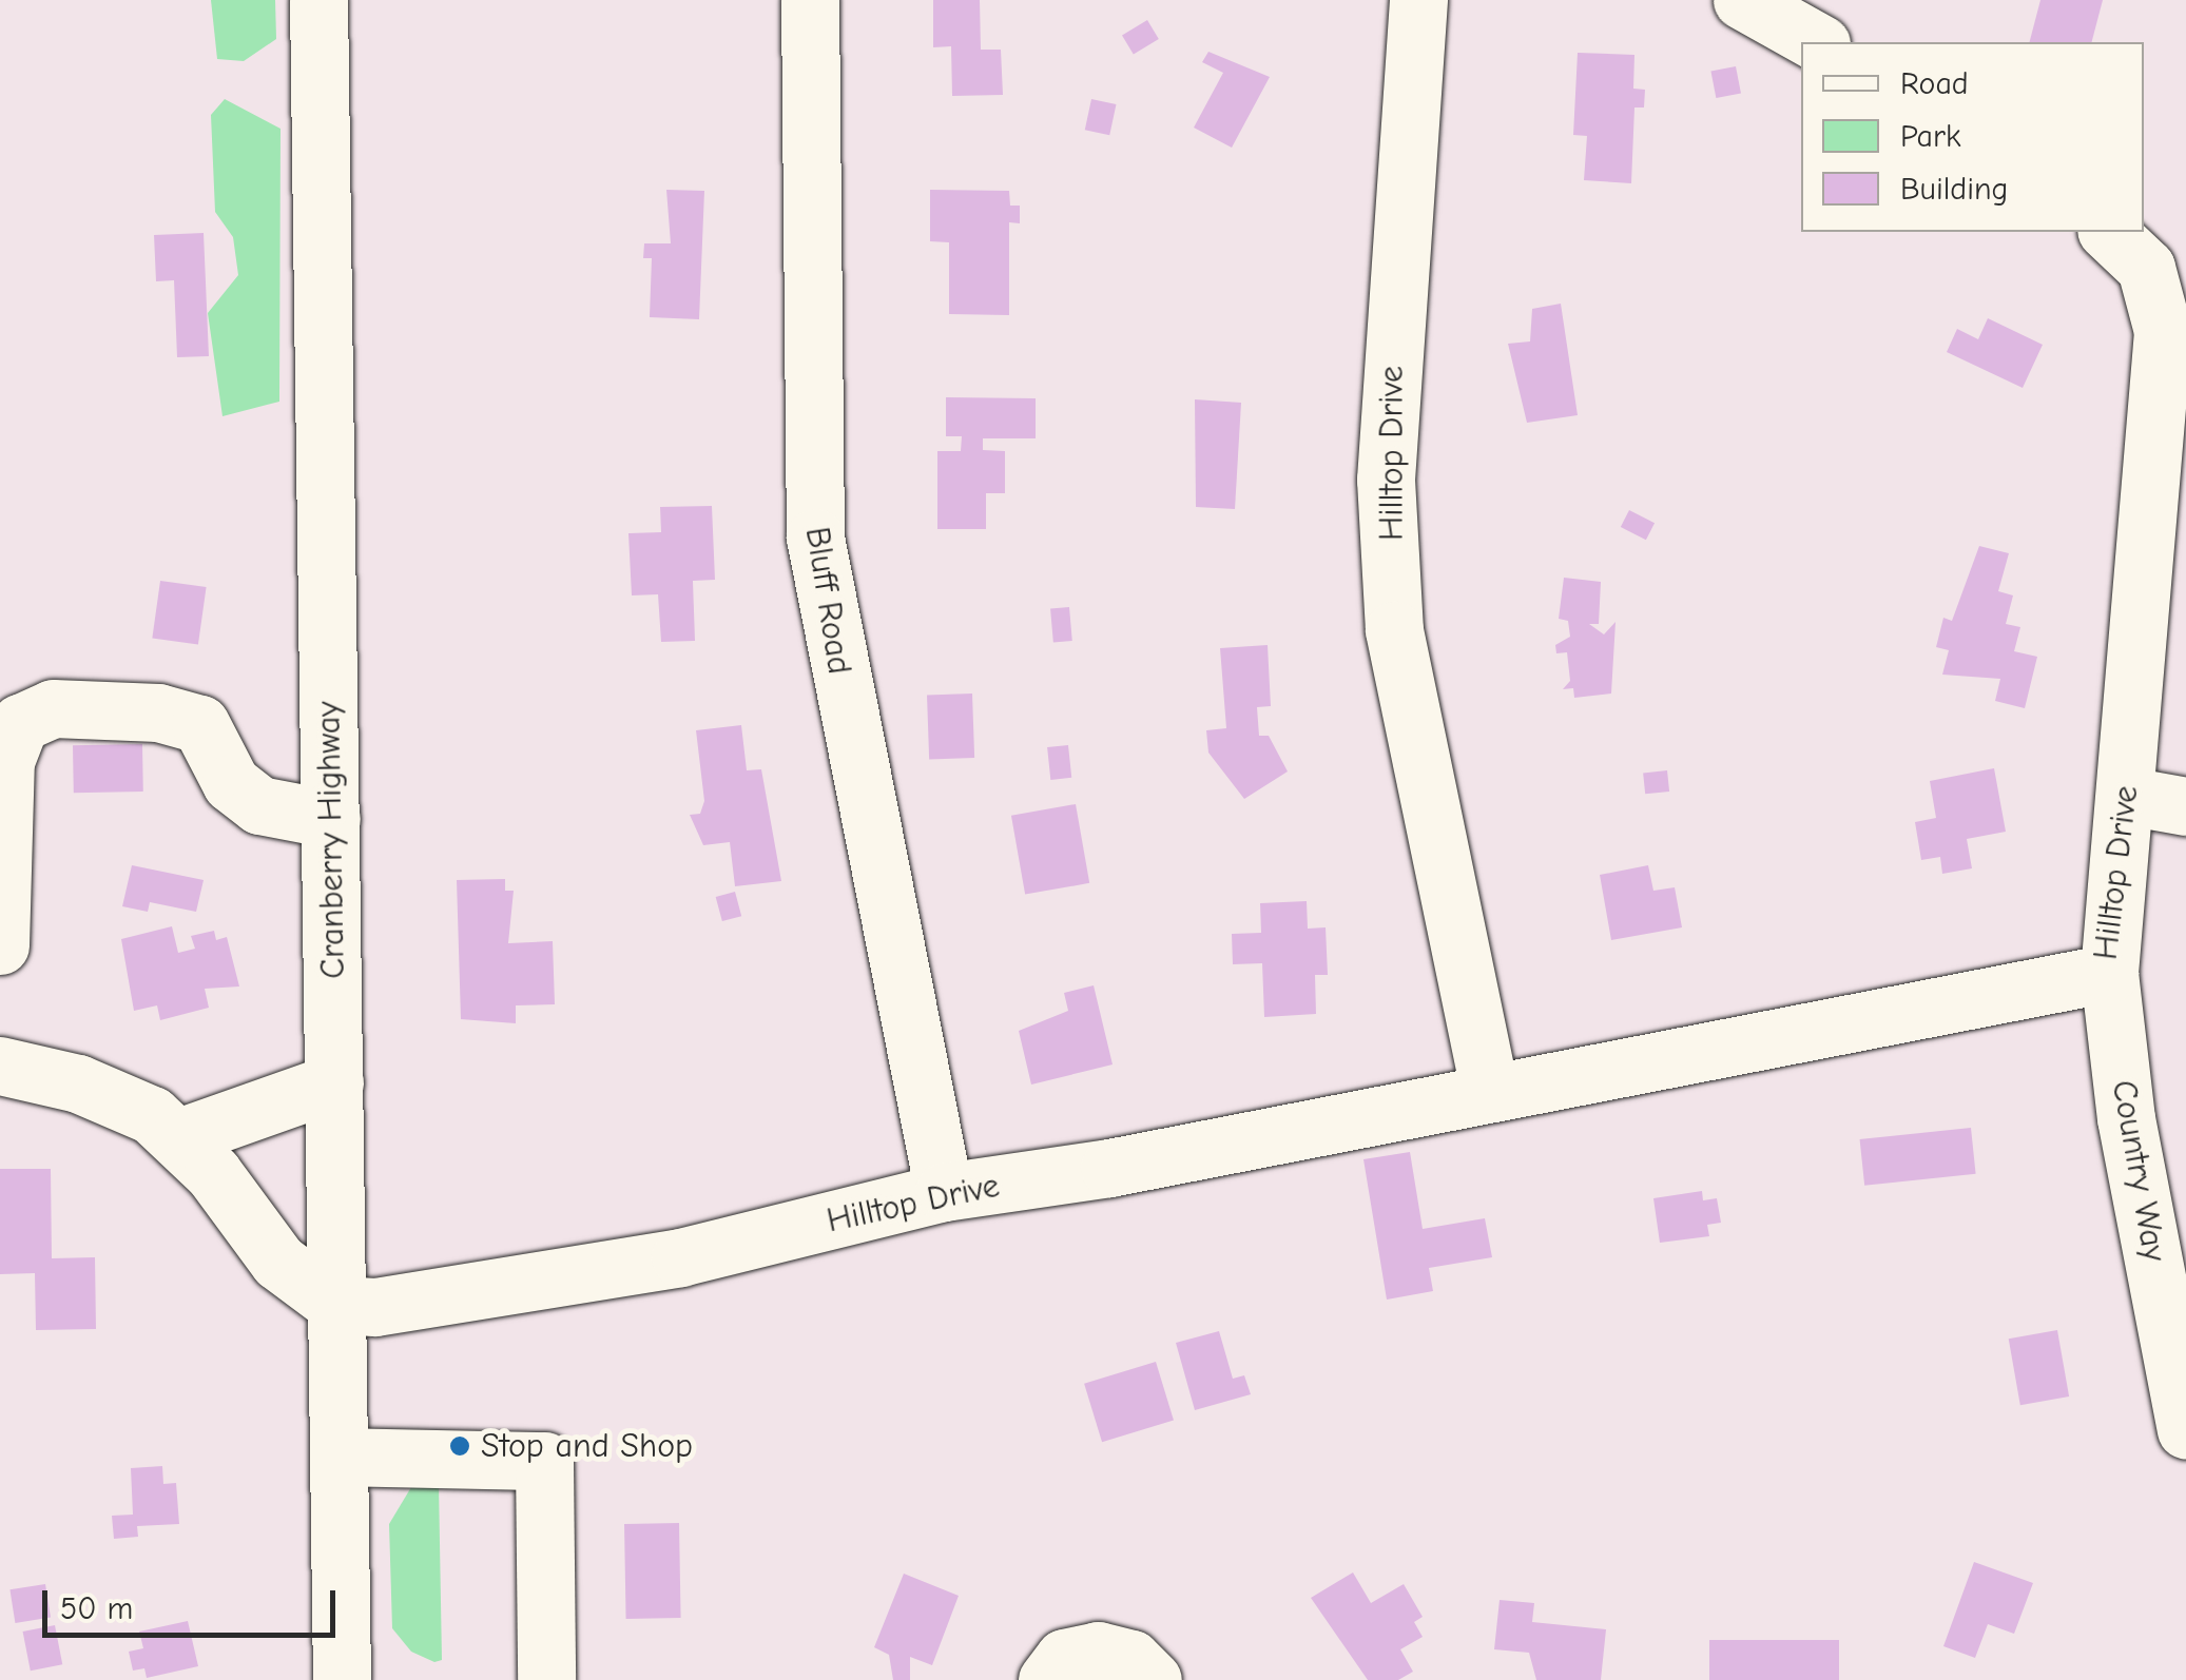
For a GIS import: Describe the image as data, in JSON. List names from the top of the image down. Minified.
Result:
{"streets":{"street":["Hilltop Drive","Bluff Road","Cranberry Highway","Country Way"]},"crossings":[["Hilltop Drive","Bluff Road"],["Hilltop Drive","Cranberry Highway"],["Hilltop Drive","Country Way"]],"places":["Stop and Shop"],"legend":["Road","Park","Building"],"scale_bar":"50 m"}
